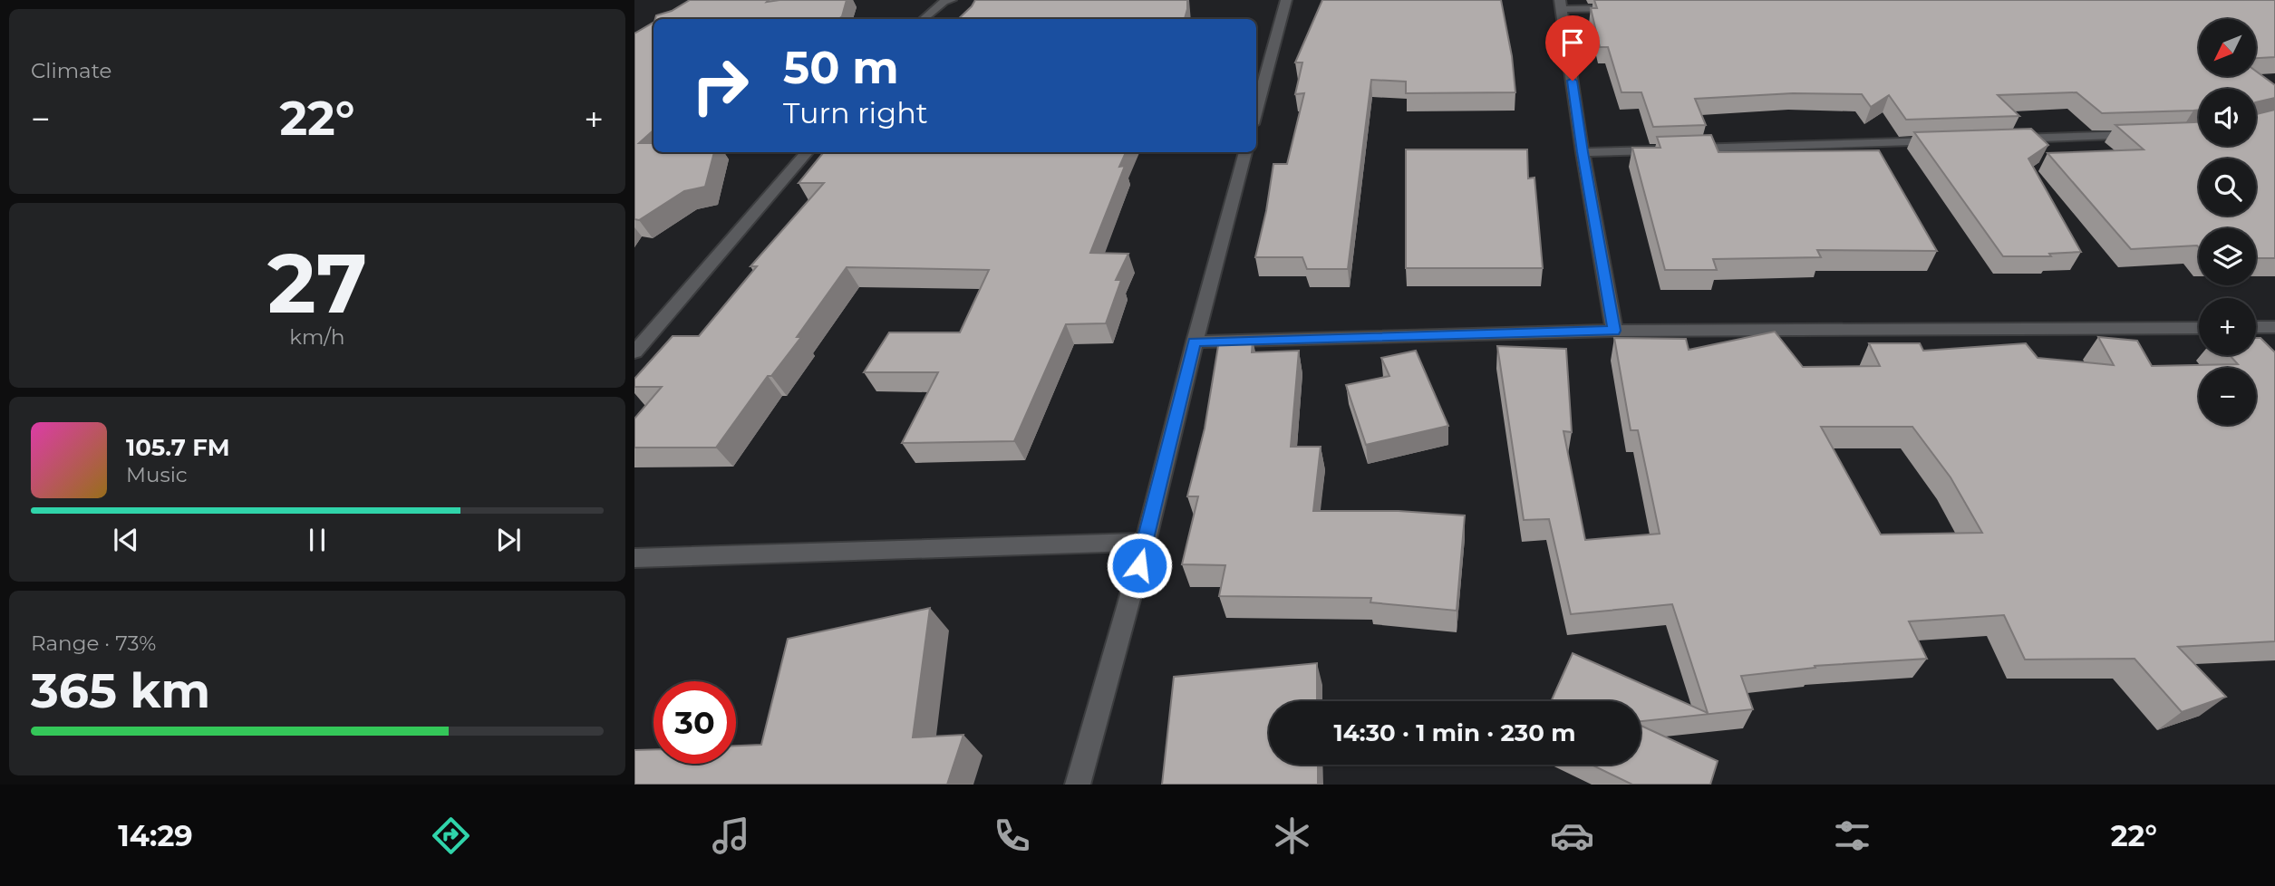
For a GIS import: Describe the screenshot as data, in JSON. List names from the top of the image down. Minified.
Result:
{"north":"bottom left","page":{"tile":["Climate",["27","km/h"],["Range · 73%","365 km"]],"map_buttons":["+","−"],"turn":["50 m","Turn right"],"heat":["−","22°","+"],"song":["105.7 FM","Music"],"limit":"30","trip":"14:30 · 1 min · 230 m","tabs":["14:29","22°"]}}
